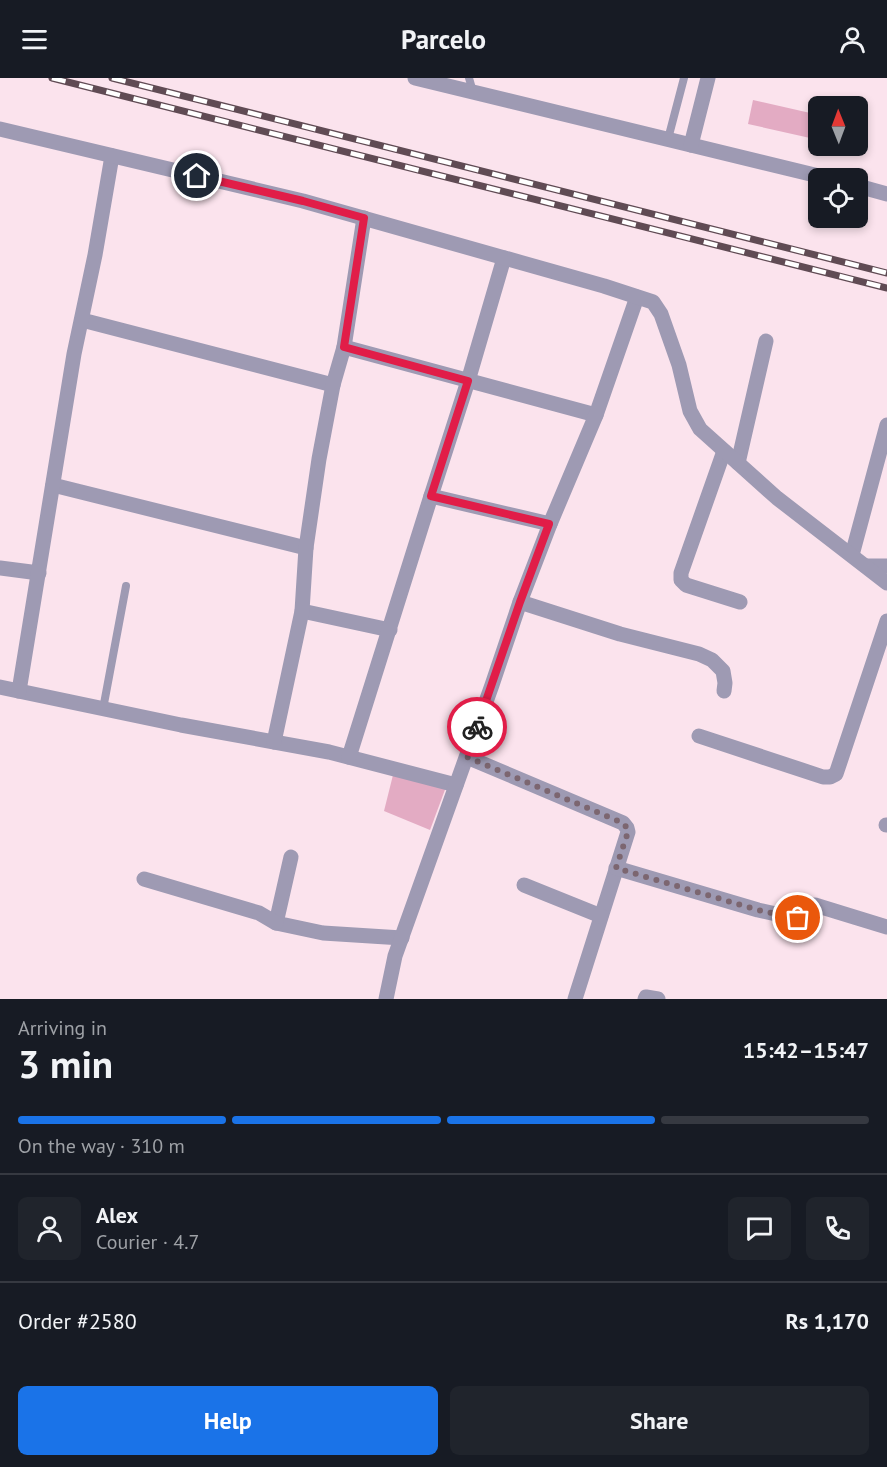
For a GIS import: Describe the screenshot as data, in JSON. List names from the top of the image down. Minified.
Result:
{"north":"top","page":{"header":"Parcelo","heading":["3 min","Arriving in","15:42–15:47"],"panel":["Alex","Courier · 4.7","Order #2580","Rs 1,170"],"bar":"On the way · 310 m","buttons":["Help","Share"]}}
